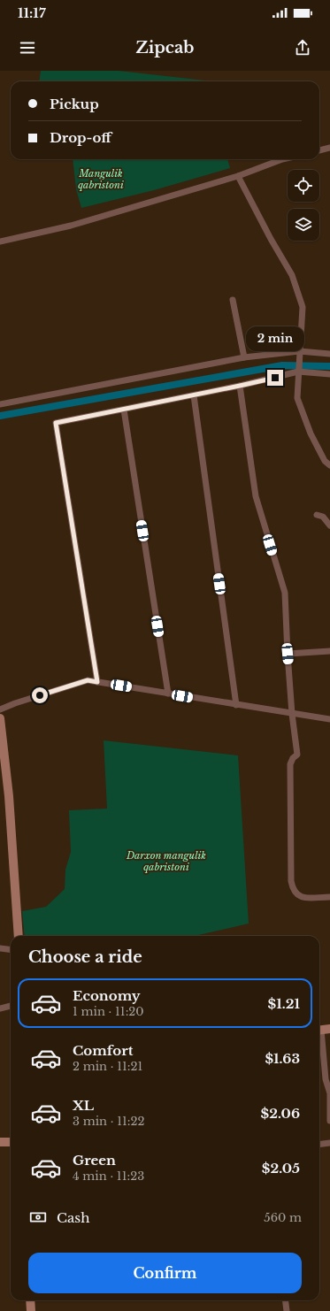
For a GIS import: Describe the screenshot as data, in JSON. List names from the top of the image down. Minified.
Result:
{"parks":["Mangulik qabristoni","Darxon mangulik qabristoni"],"page":{"status":"11:17","header":"Zipcab","banner":["Pickup","Drop-off"],"bubble":"2 min","heading":"Choose a ride","list":[{"name":"Economy","note":"1 min · 11:20","value":"$1.21"},{"name":"Comfort","note":"2 min · 11:21","value":"$1.63"},{"name":"XL","note":"3 min · 11:22","value":"$2.06"},{"name":"Green","note":"4 min · 11:23","value":"$2.05"}],"pay":["Cash","560 m"],"buttons":"Confirm"}}
